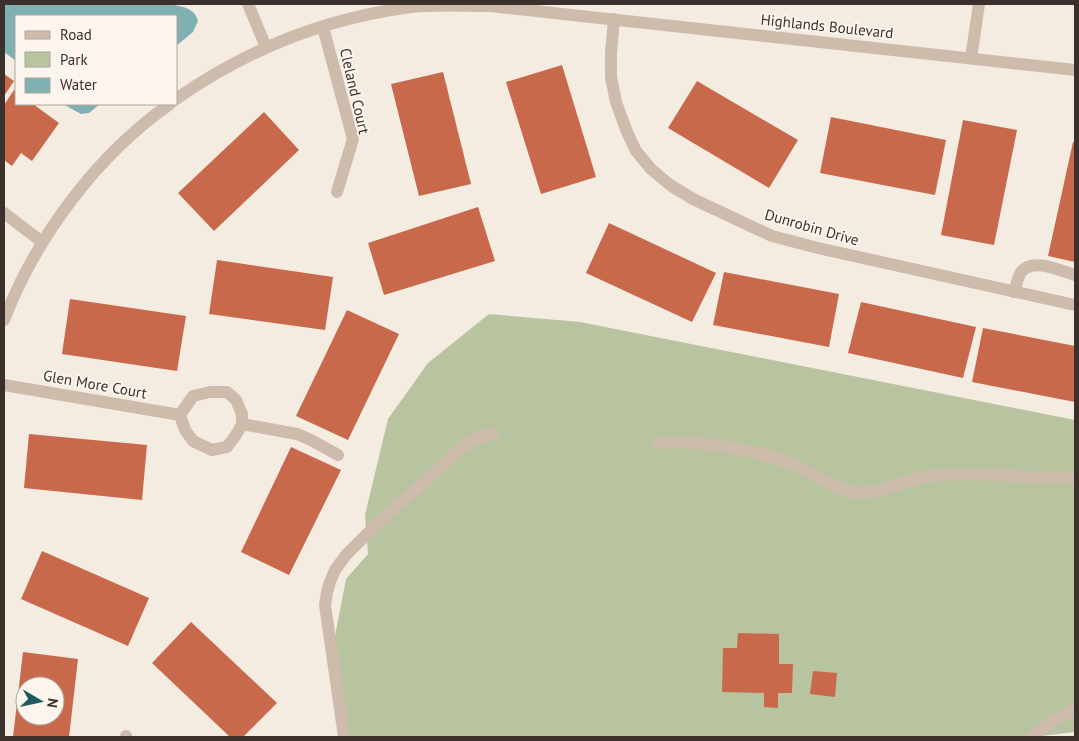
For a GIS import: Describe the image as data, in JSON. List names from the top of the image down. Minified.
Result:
{"streets":{"street":["Highlands Boulevard","Cleland Court","Dunrobin Drive","Glen More Court"]},"crossings":[["Highlands Boulevard","Cleland Court"],["Highlands Boulevard","Dunrobin Drive"]],"legend":["Road","Park","Water"],"north":"right"}
